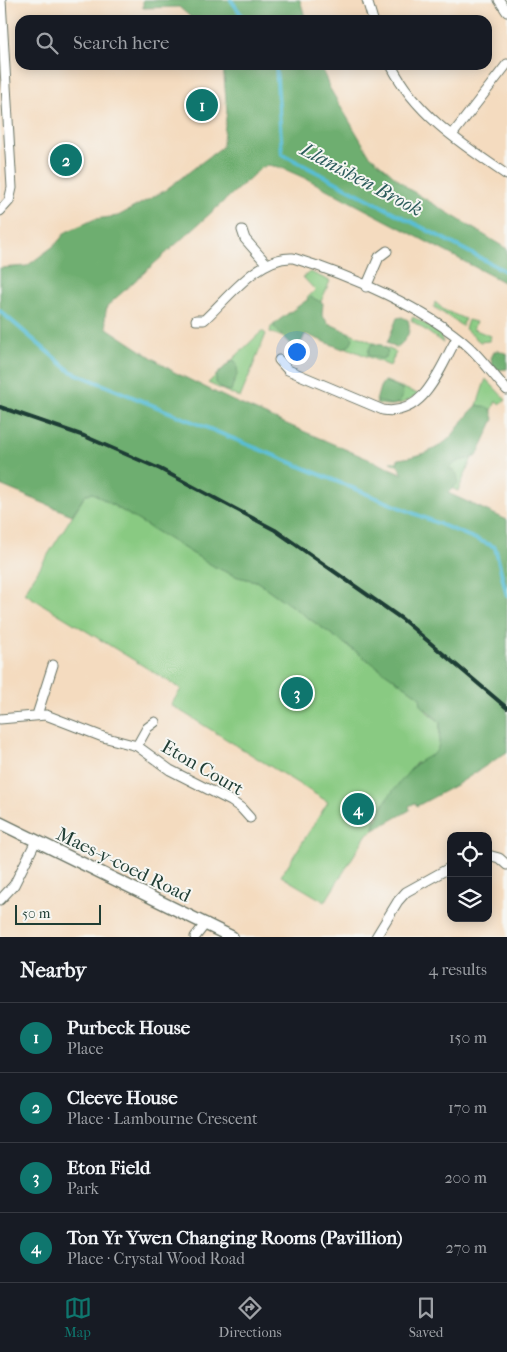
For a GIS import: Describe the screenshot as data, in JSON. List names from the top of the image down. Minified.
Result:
{"streets":{"street":["Eton Court","Maes-y-coed Road"]},"water":["Llanishen Brook"],"scale_bar":"50 m","page":{"search":"Search here","pins":["1","2","3","4"],"scale":"50 m","heading":["Nearby","4 results"],"list":[{"mark":"1","name":"Purbeck House","note":"Place","value":"150 m"},{"mark":"2","name":"Cleeve House","note":"Place · Lambourne Crescent","value":"170 m"},{"mark":"3","name":"Eton Field","note":"Park","value":"200 m"},{"mark":"4","name":"Ton Yr Ywen Changing Rooms (Pavillion)","note":"Place · Crystal Wood Road","value":"270 m"}],"nav":["Map","Directions","Saved"]}}
